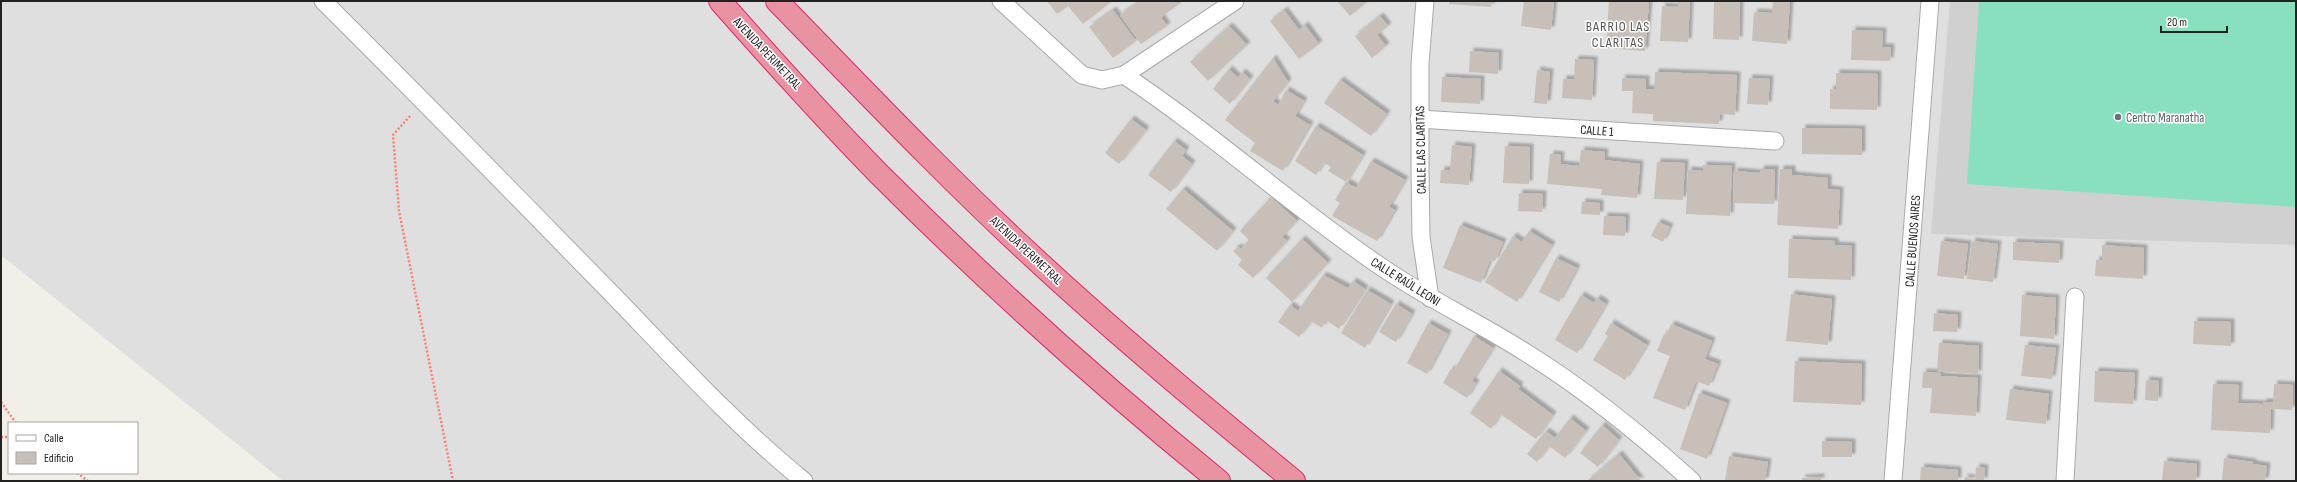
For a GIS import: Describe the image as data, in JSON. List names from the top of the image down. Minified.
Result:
{"streets":{"highway":["AVENIDA PERIMETRAL"],"street":["CALLE 1","CALLE LAS CLARITAS","CALLE BUENOS AIRES","CALLE RAÚL LEONI"]},"crossings":[["CALLE 1","CALLE LAS CLARITAS"],["CALLE LAS CLARITAS","CALLE RAÚL LEONI"]],"districts":["BARRIO LAS CLARITAS"],"places":["Centro Maranatha"],"legend":["Calle","Edificio"],"scale_bar":"20 m"}
